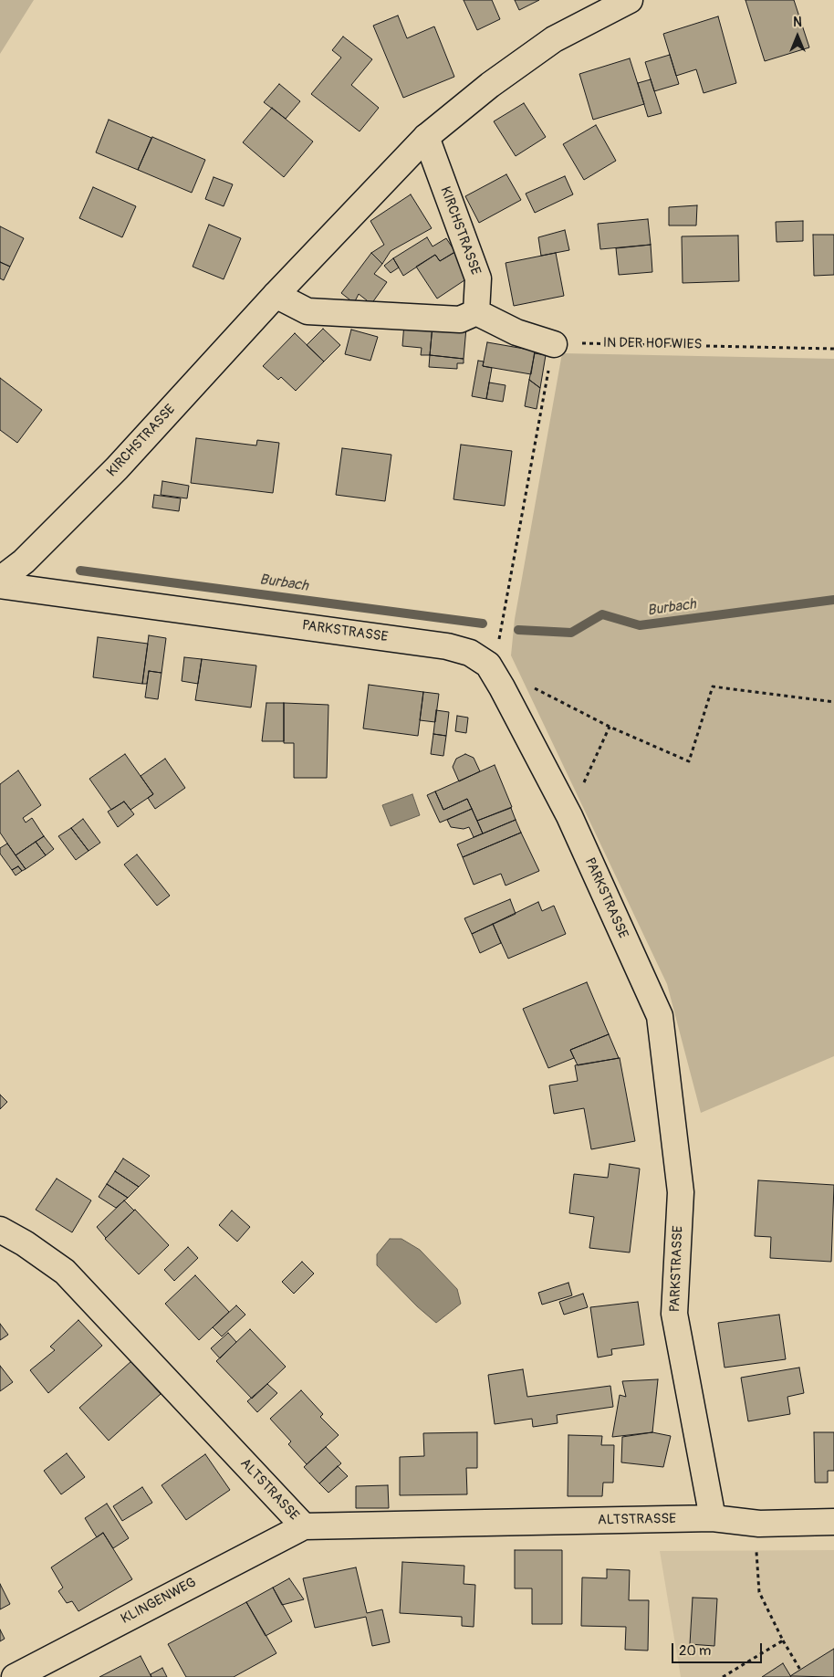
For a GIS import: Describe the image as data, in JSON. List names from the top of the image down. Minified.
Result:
{"streets":{"street":["KIRCHSTRASSE","PARKSTRASSE","ALTSTRASSE","KLINGENWEG"],"path":["IN DER HOFWIES"]},"crossings":[["PARKSTRASSE","ALTSTRASSE"],["ALTSTRASSE","KLINGENWEG"]],"water":["Burbach"],"scale_bar":"20 m","north":"top"}
